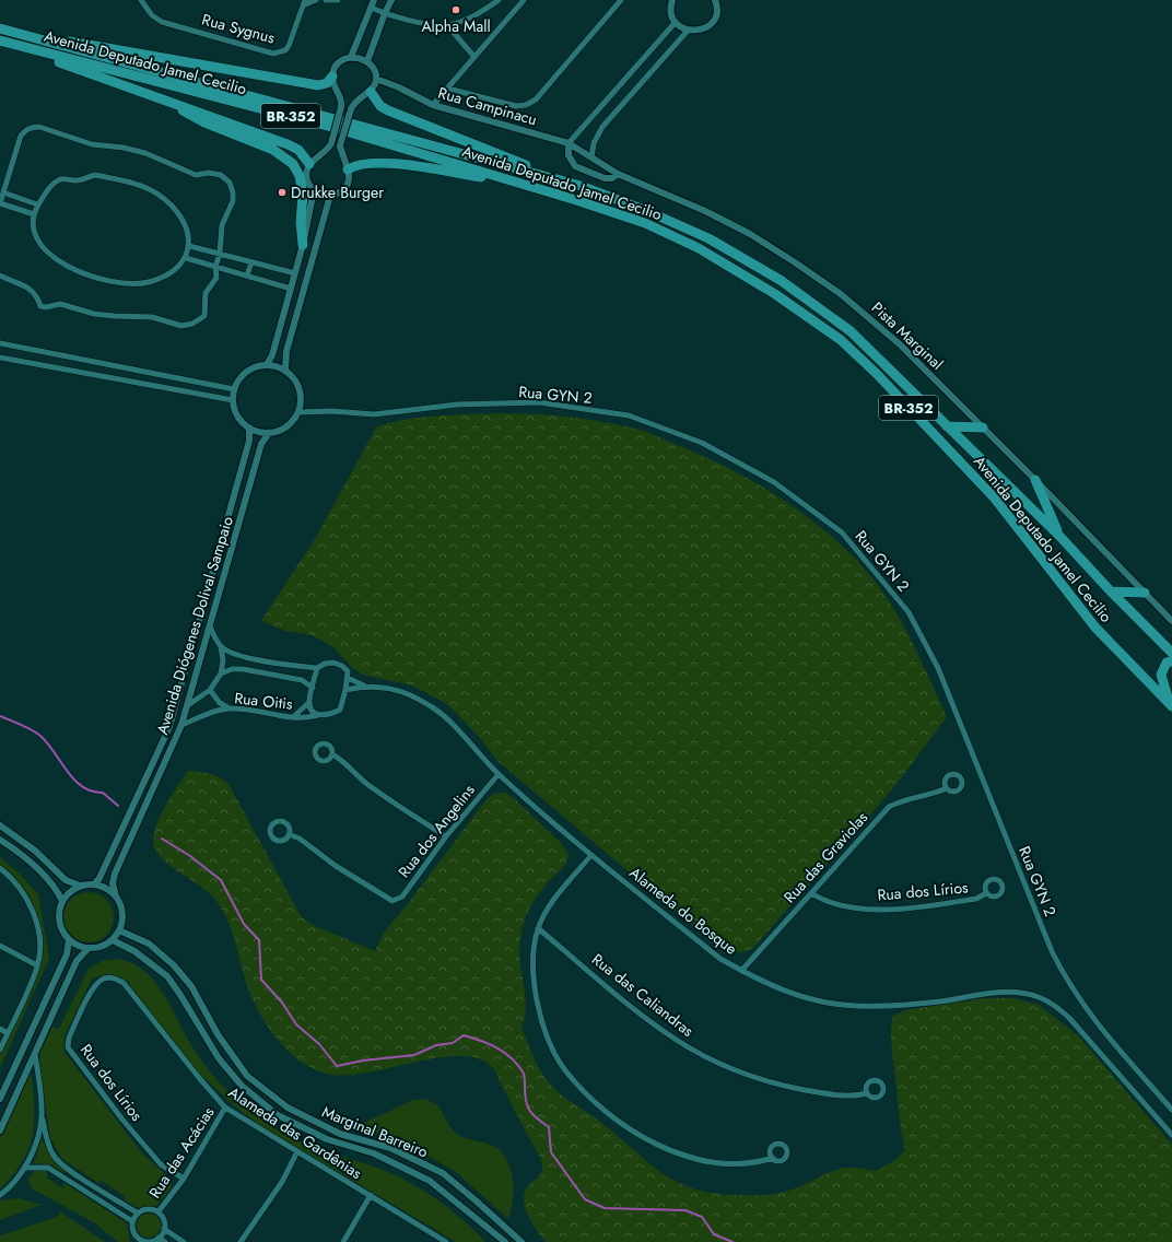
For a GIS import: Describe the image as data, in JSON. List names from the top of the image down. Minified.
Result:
{"streets":{"highway":["Avenida Deputado Jamel Cecilio","BR-352"],"street":["Rua Sygnus","Rua Campinacu","Pista Marginal","Rua GYN 2","Avenida Diógenes Dolival Sampaio","Rua Oitis","Rua dos Angelins","Rua das Graviolas","Rua dos Lírios","Alameda do Bosque","Rua das Caliandras","Marginal Barreiro","Alameda das Gardênias","Rua das Acácias"]},"crossings":[["Rua Campinacu","Pista Marginal"],["Rua GYN 2","Avenida Diógenes Dolival Sampaio"],["Avenida Diógenes Dolival Sampaio","Rua Oitis"],["Avenida Diógenes Dolival Sampaio","Marginal Barreiro"],["Rua Oitis","Alameda do Bosque"],["Rua dos Angelins","Alameda do Bosque"],["Rua das Graviolas","Rua dos Lírios"],["Rua das Graviolas","Alameda do Bosque"],["Rua dos Lírios","Alameda das Gardênias"],["Rua dos Lírios","Rua das Acácias"],["Alameda das Gardênias","Rua das Acácias"]],"places":["Alpha Mall","Drukke Burger"]}
